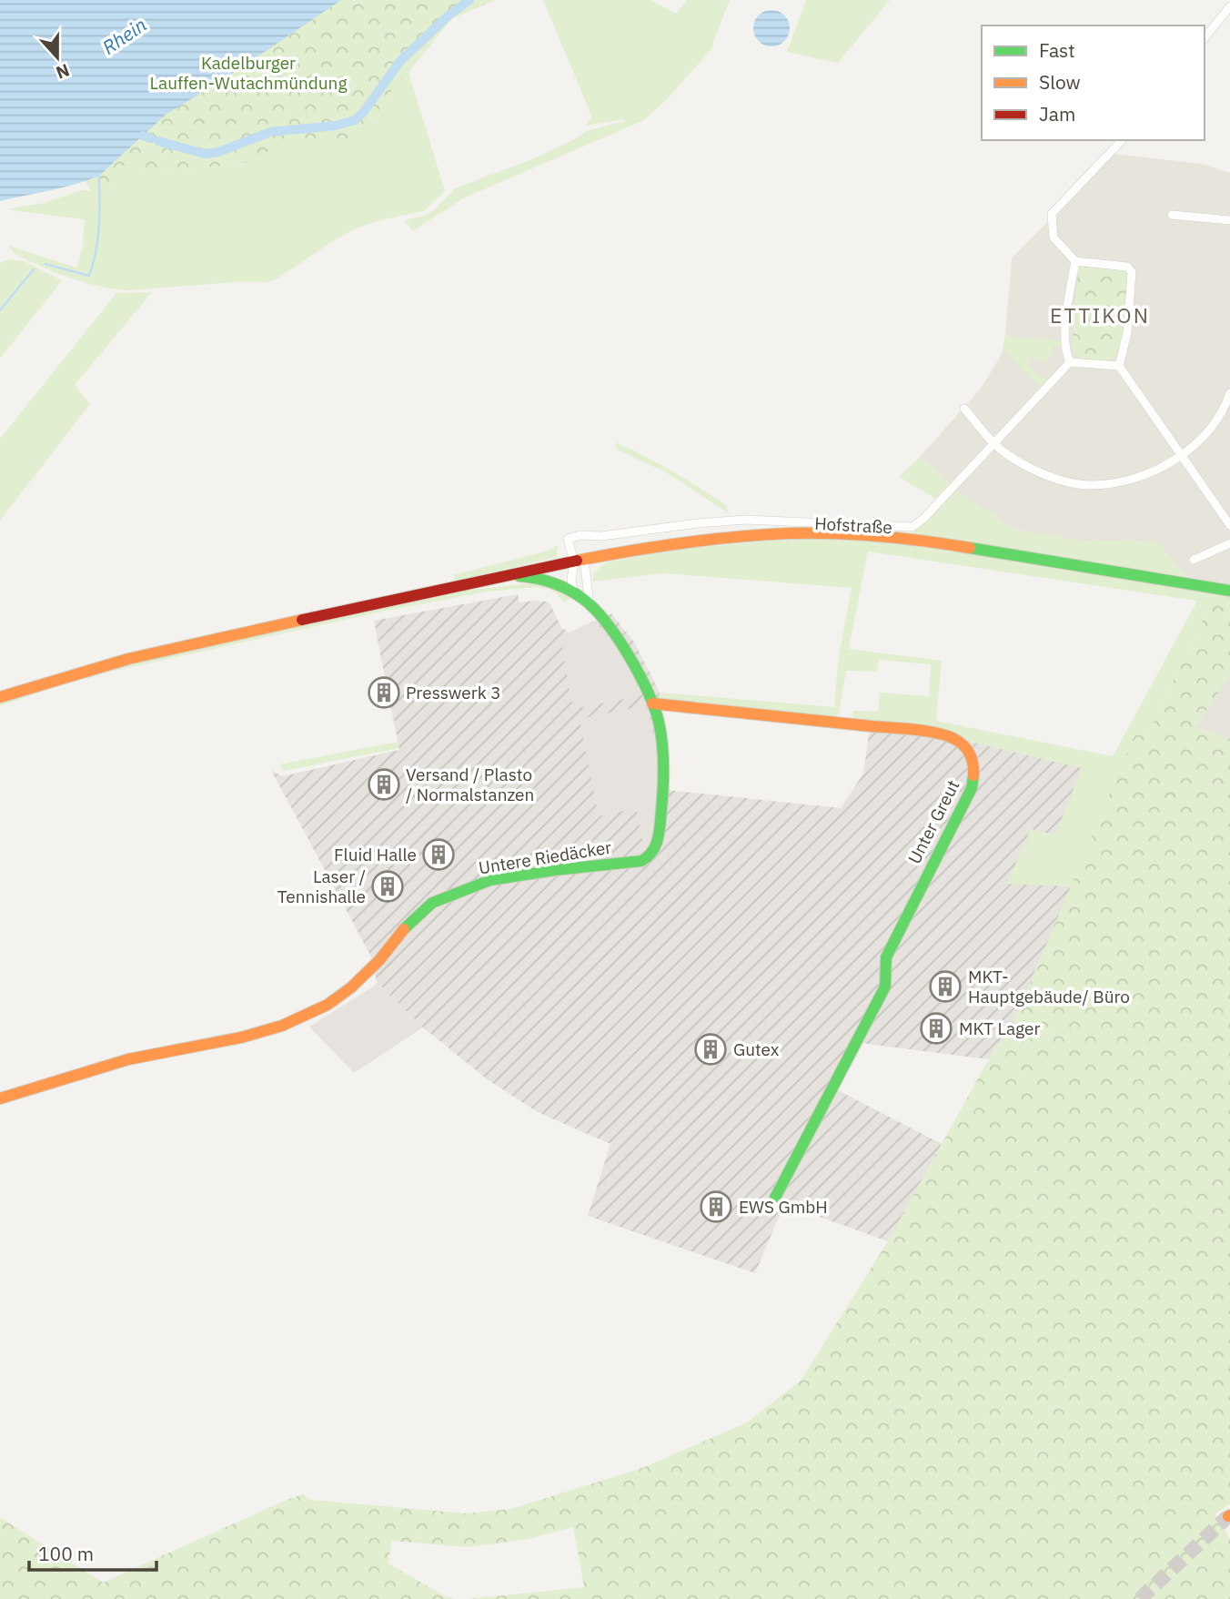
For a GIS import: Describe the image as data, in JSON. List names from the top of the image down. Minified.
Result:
{"streets":{"street":["Hofstraße","Unter Greut","Untere Riedäcker"]},"crossings":[["Hofstraße","Untere Riedäcker"],["Unter Greut","Untere Riedäcker"]],"districts":["ETTIKON"],"water":["Rhein"],"parks":["Kadelburger Lauffen-Wutachmündung"],"places":{"building":["Presswerk 3","Versand / Plasto / Normalstanzen","Fluid Halle","Laser / Tennishalle","MKT- Hauptgebäude/ Büro","MKT Lager","Gutex","EWS GmbH"]},"legend":["Fast","Slow","Jam"],"scale_bar":"100 m","north":"bottom"}
